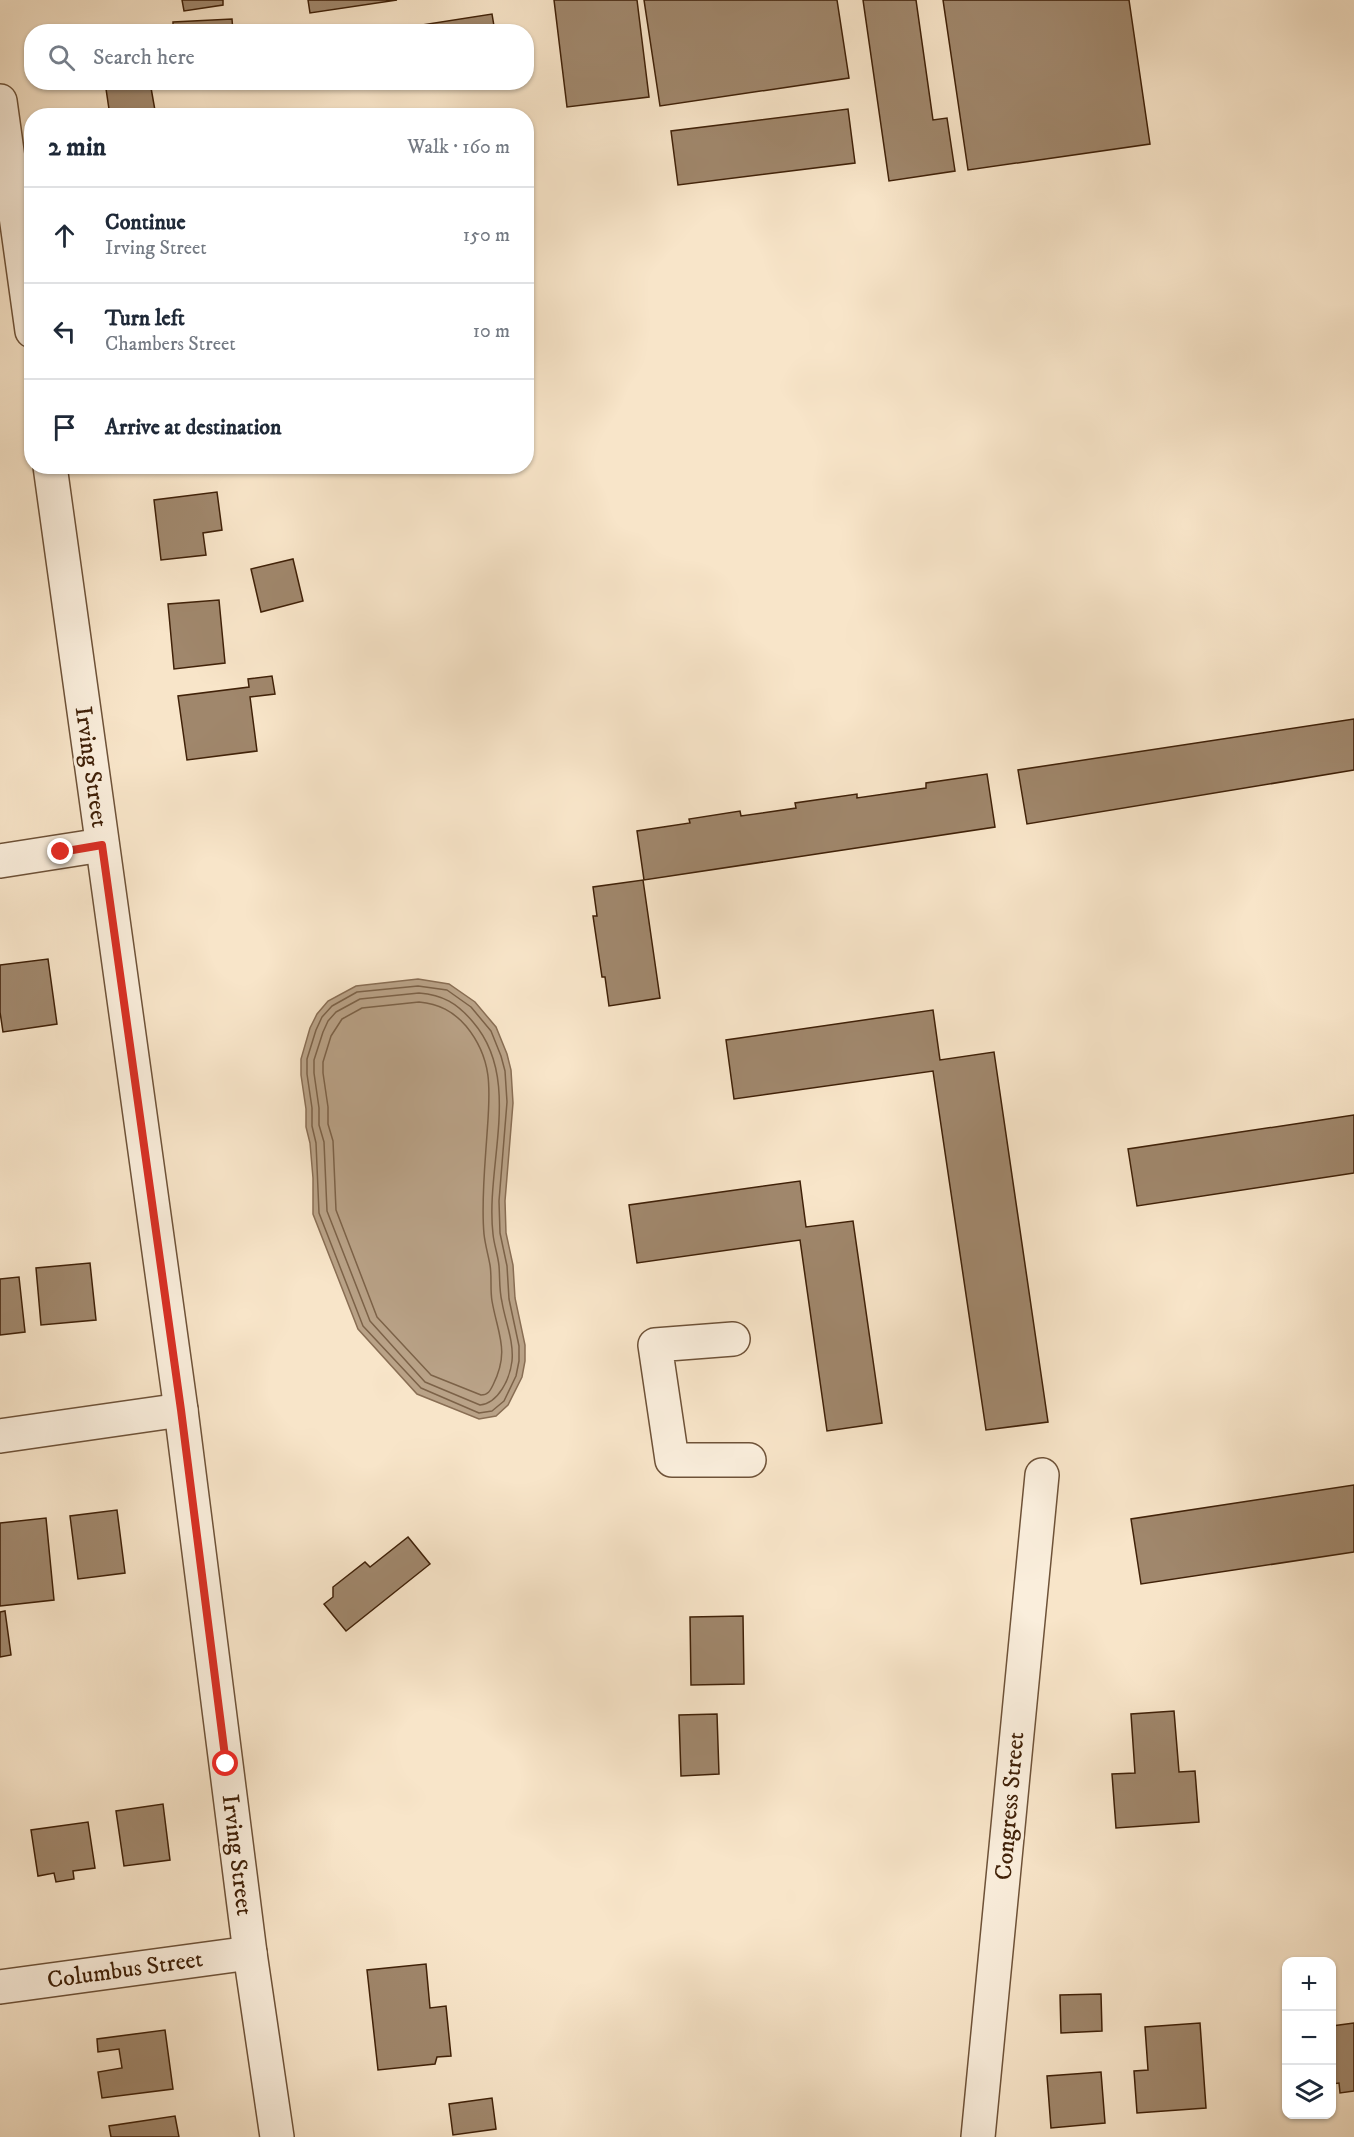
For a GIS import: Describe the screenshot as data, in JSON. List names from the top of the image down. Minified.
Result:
{"streets":{"street":["Irving Street","Congress Street","Columbus Street"]},"crossings":[["Irving Street","Columbus Street"]],"page":{"search":"Search here","heading":["2 min","Walk · 160 m"],"list":[["Continue","Irving Street","150 m"],["Turn left","Chambers Street","10 m"],"Arrive at destination"],"map_buttons":["+","−"]}}
